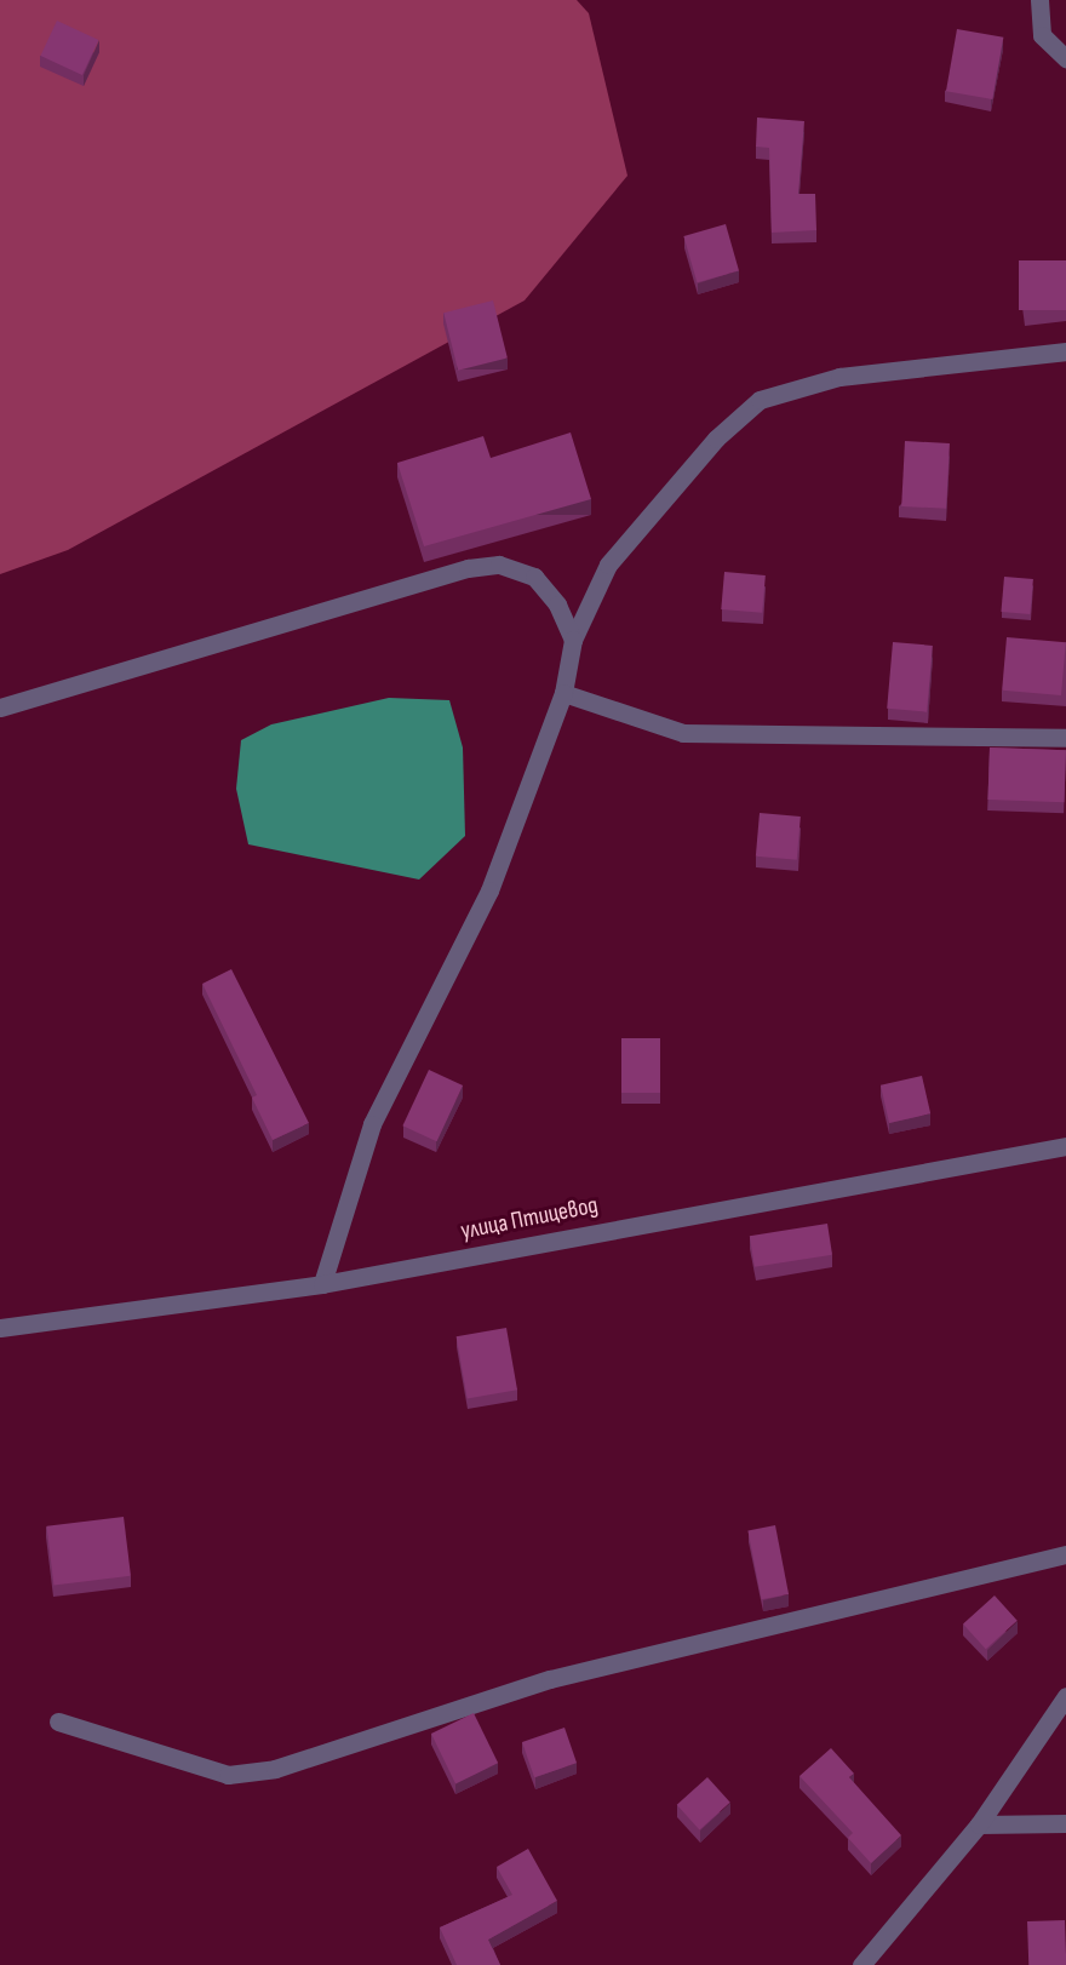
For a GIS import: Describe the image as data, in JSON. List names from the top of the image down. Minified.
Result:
{"streets":{"street":["улица Птицевод"]}}
